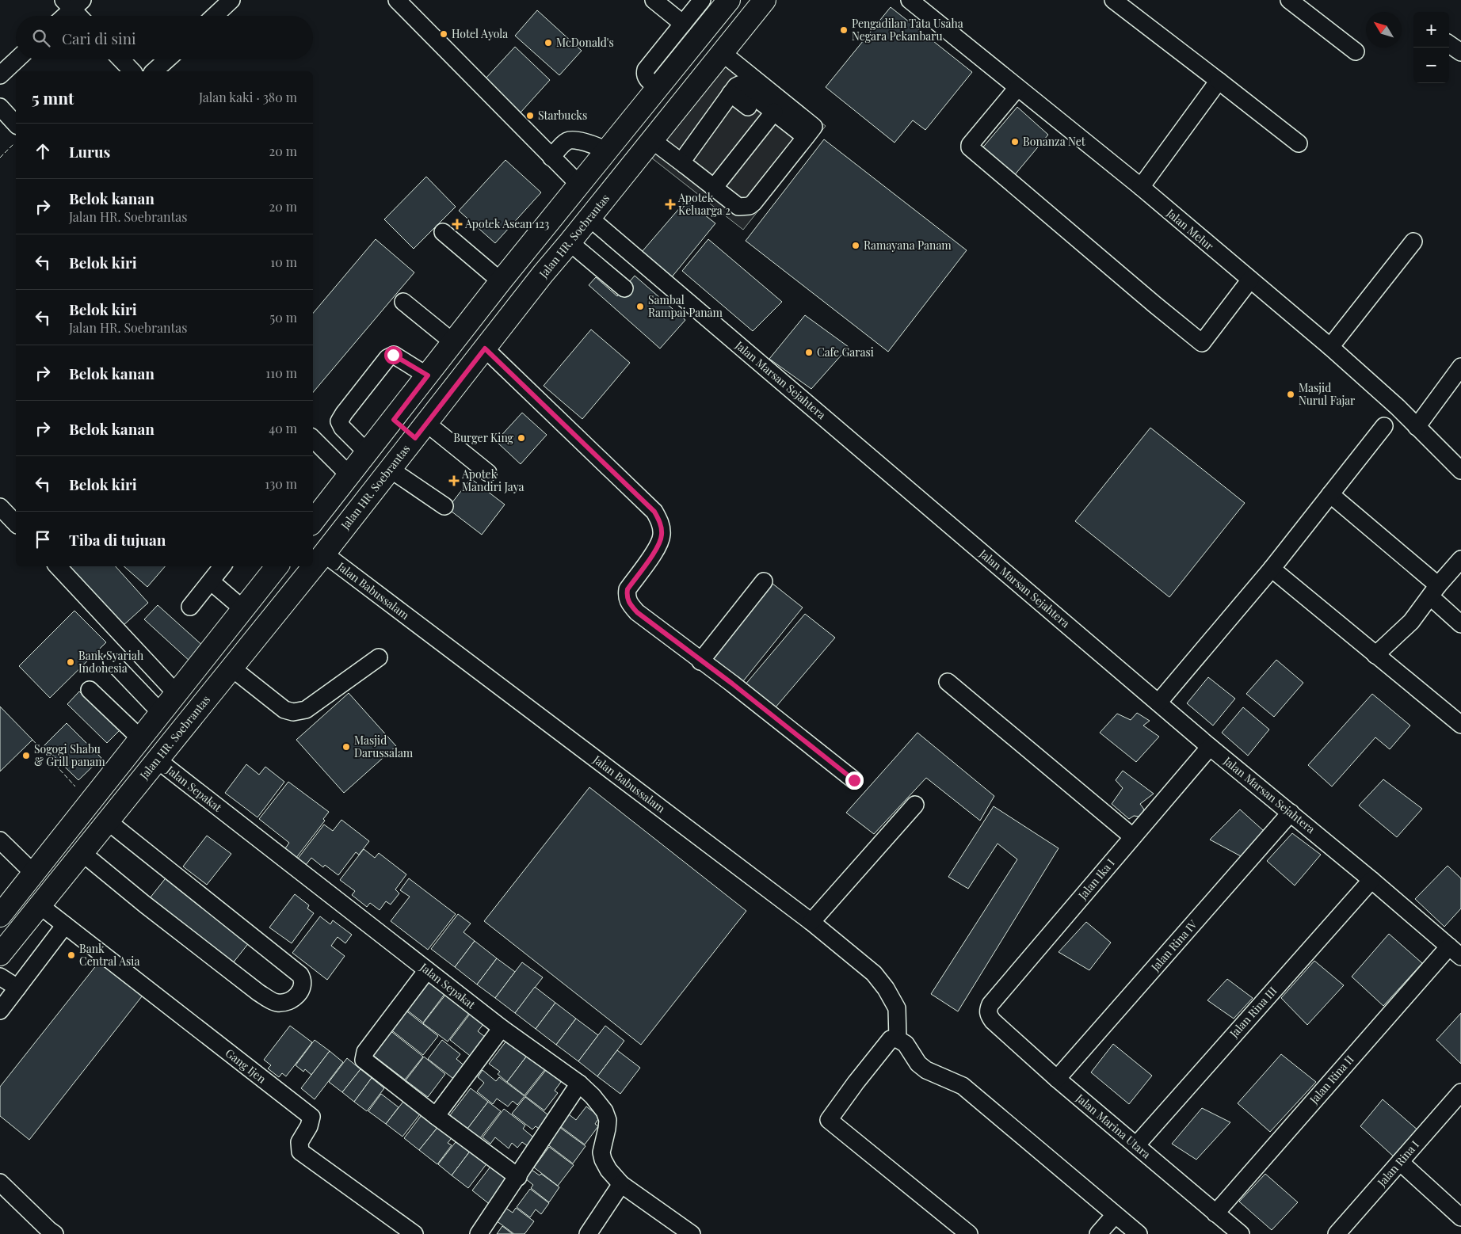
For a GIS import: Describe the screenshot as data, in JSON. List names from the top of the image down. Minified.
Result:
{"streets":{"main road":["Jalan HR. Soebrantas"],"street":["Jalan Melur","Jalan Marsan Sejahtera","Jalan Babussalam","Jalan Sepakat","Jalan Ika I","Jalan Rina IV","Jalan Rina III","Gang Ijen","Jalan Rina II","Jalan Marina Utara","Jalan Rina I"]},"crossings":[["Jalan HR. Soebrantas","Jalan Marsan Sejahtera"],["Jalan HR. Soebrantas","Jalan Babussalam"],["Jalan HR. Soebrantas","Jalan Sepakat"],["Jalan HR. Soebrantas","Gang Ijen"],["Jalan Marsan Sejahtera","Jalan Ika I"],["Jalan Marsan Sejahtera","Jalan Rina IV"],["Jalan Marsan Sejahtera","Jalan Rina III"],["Jalan Marsan Sejahtera","Jalan Rina II"],["Jalan Ika I","Jalan Marina Utara"],["Jalan Rina IV","Jalan Marina Utara"],["Jalan Rina III","Jalan Marina Utara"],["Jalan Rina II","Jalan Marina Utara"]],"places":{"other":["Pengadilan Tata Usaha Negara Pekanbaru","Hotel Ayola","McDonald's","Starbucks","Bonanza Net","Ramayana Panam","Sambal Rampai Panam","Cafe Garasi","Masjid Nurul Fajar","Burger King","Bank Syariah Indonesia","Masjid Darussalam","Sogogi Shabu & Grill panam","Bank Central Asia"],"health":["Apotek Keluarga 2","Apotek Asean 123","Apotek Mandiri Jaya"]},"north":"top left","page":{"map_buttons":["+","−"],"search":"Cari di sini","heading":["5 mnt","Jalan kaki · 380 m"],"list":[["Lurus","20 m"],["Belok kanan","Jalan HR. Soebrantas","20 m"],["Belok kiri","10 m"],["Belok kiri","Jalan HR. Soebrantas","50 m"],["Belok kanan","110 m"],["Belok kanan","40 m"],["Belok kiri","130 m"],"Tiba di tujuan"]}}
